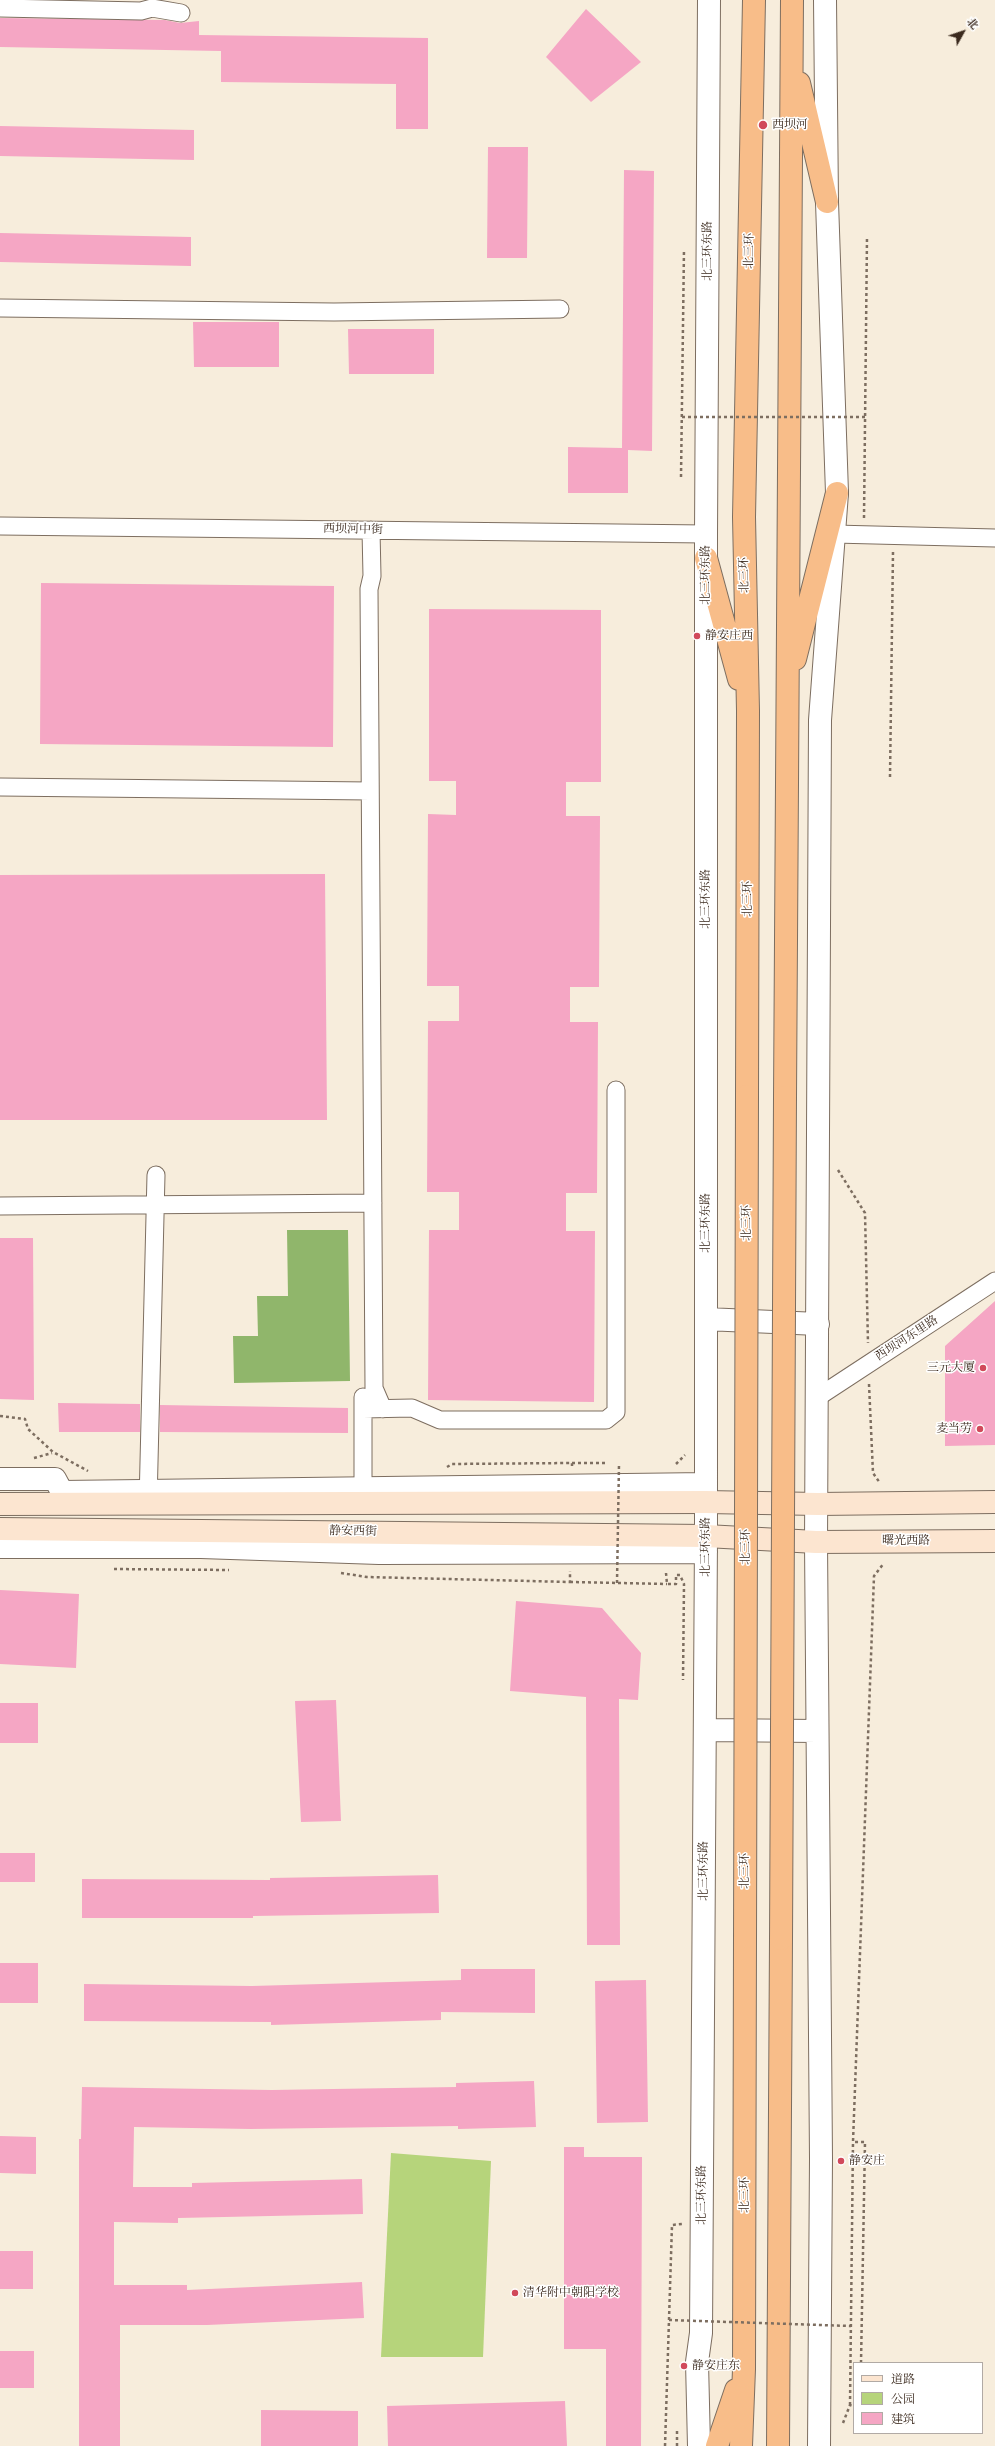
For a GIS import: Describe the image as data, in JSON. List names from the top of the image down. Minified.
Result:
{"streets":{"highway":["北三环"],"main road":["静安西街","曙光西路"],"street":["北三环东路","西坝河中街","西坝河东里路"]},"crossings":[["北三环东路","西坝河中街"],["北三环东路","静安西街"],["静安西街","曙光西路"]],"places":["西坝河","静安庄西","三元大厦","麦当劳","静安庄","清华附中朝阳学校","静安庄东"],"legend":["道路","公园","建筑"],"north":"top right"}
